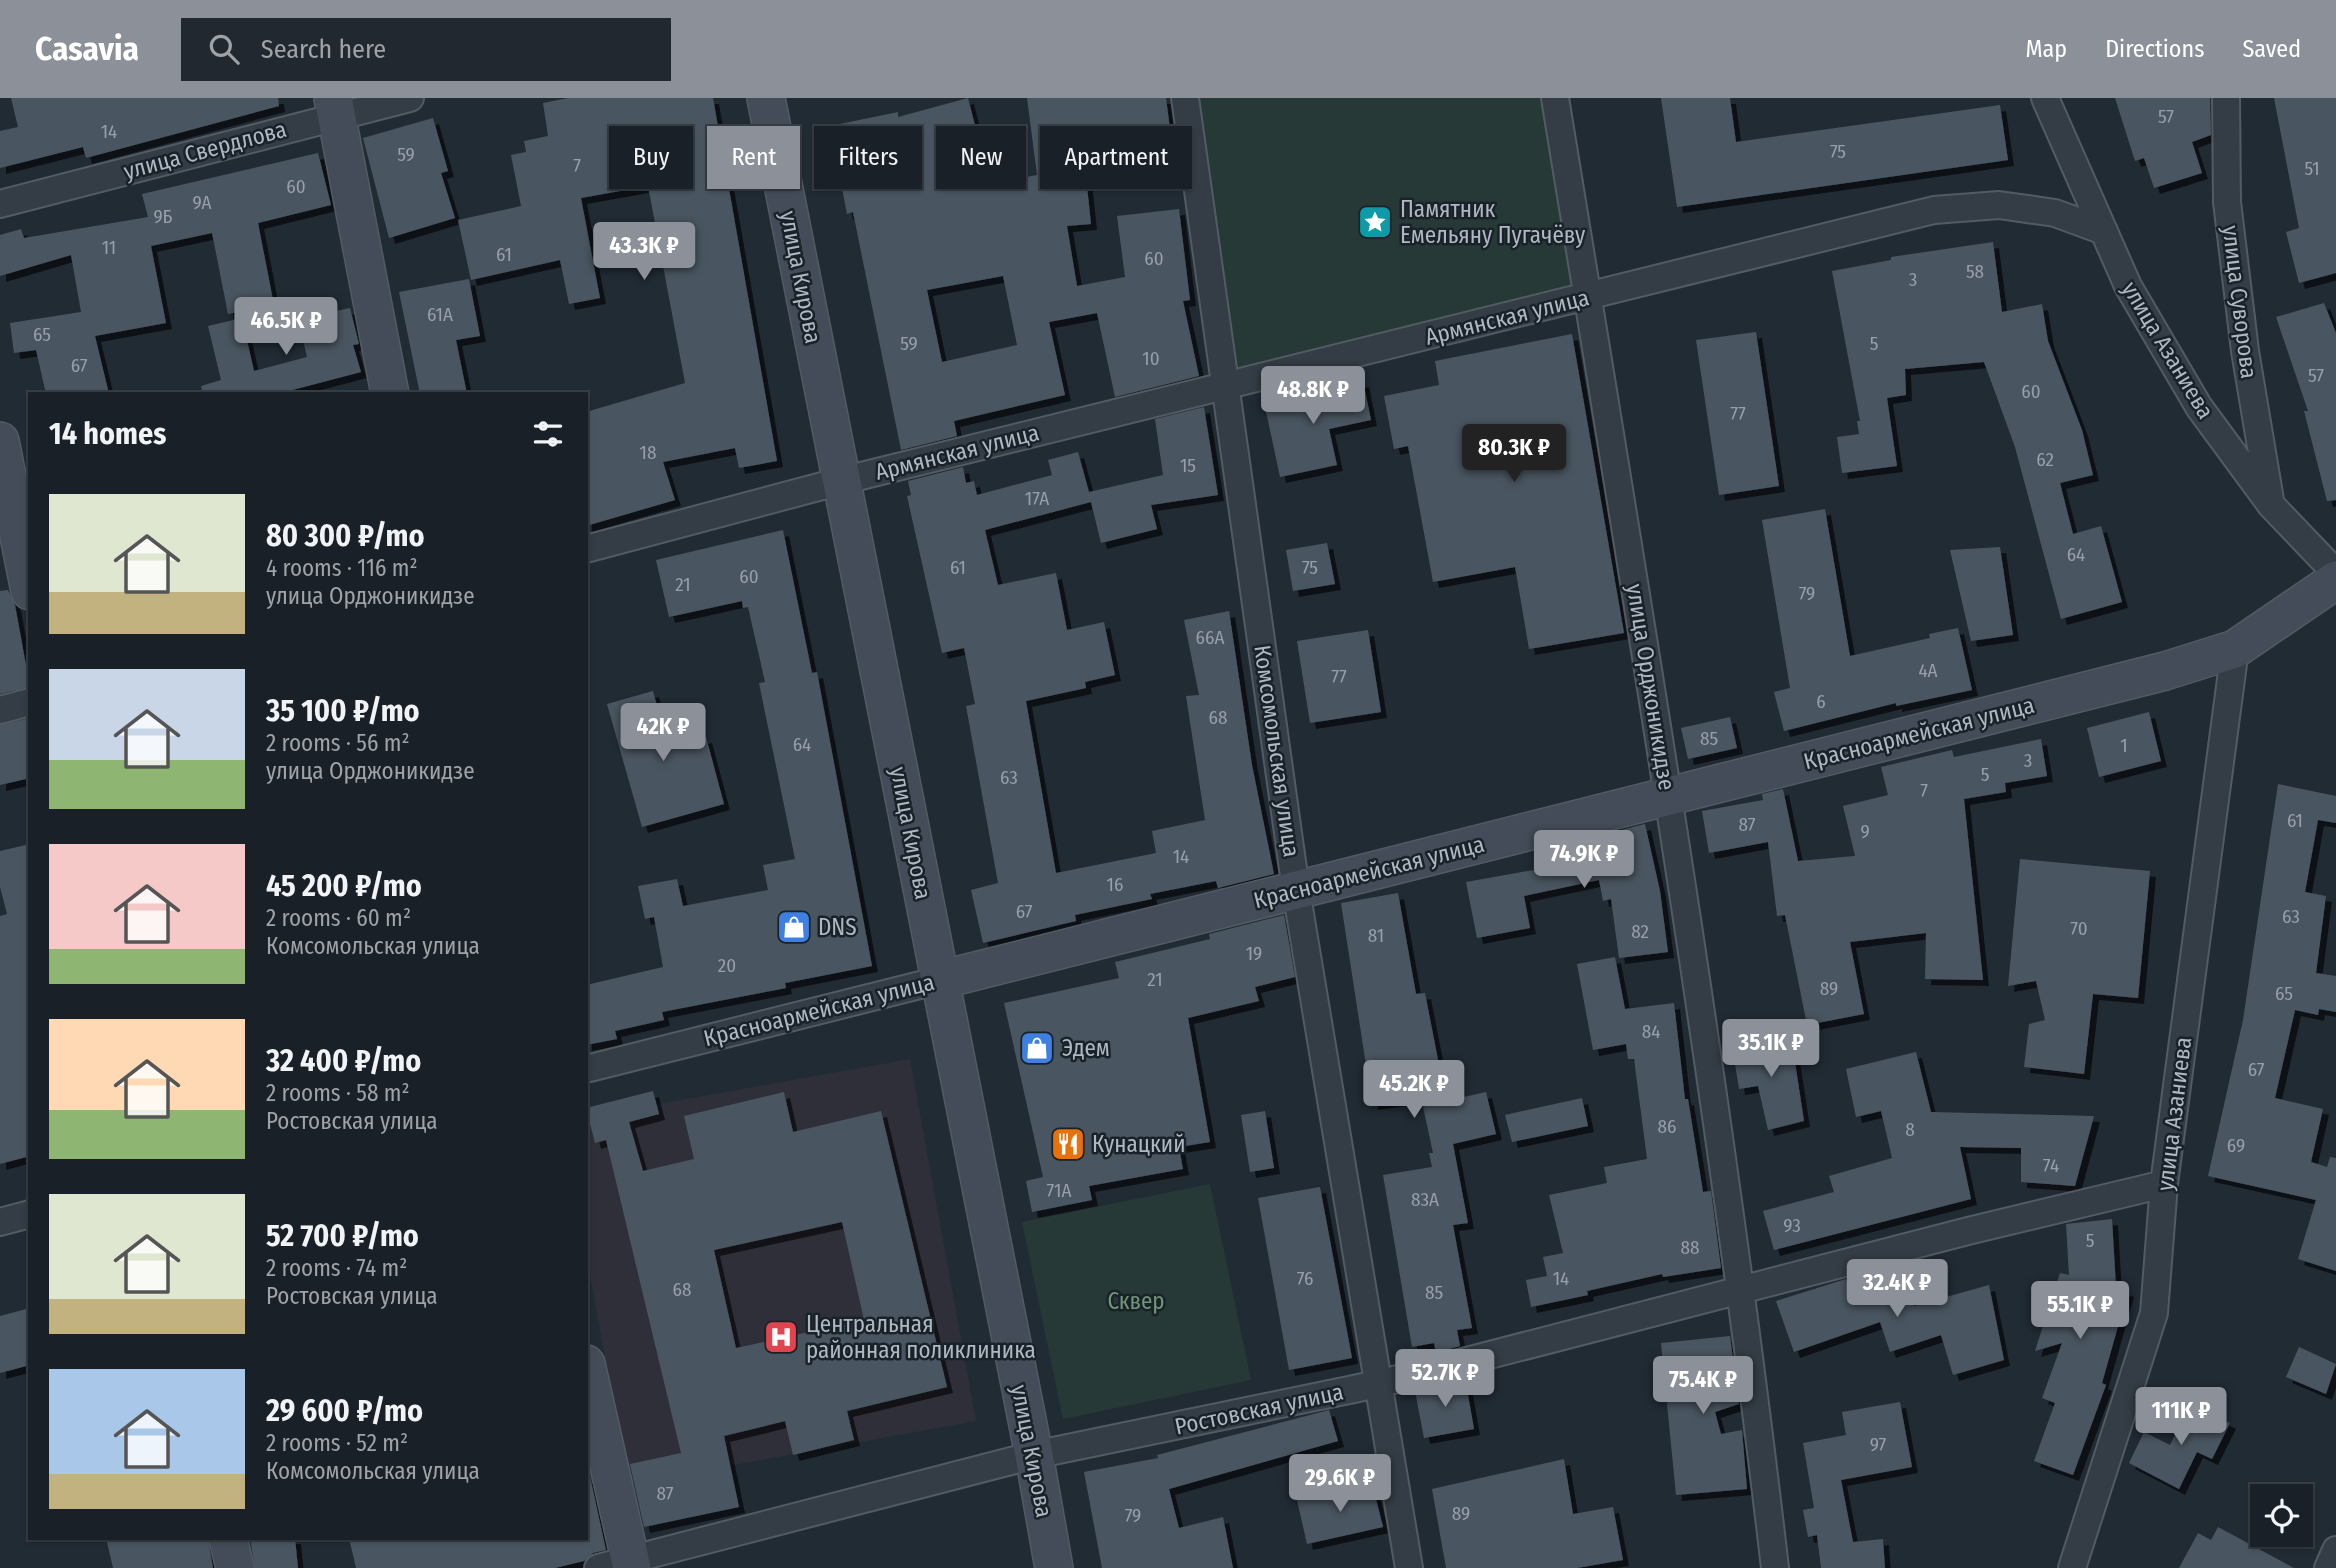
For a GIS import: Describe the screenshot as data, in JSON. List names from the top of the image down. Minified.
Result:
{"streets":{"street":["улица Свердлова","улица Кирова","улица Суворова","Армянская улица","улица Азаниева","улица Орджоникидзе","Красноармейская улица","Комсомольская улица","Ростовская улица"]},"crossings":[["улица Кирова","Армянская улица"],["улица Кирова","Красноармейская улица"],["улица Кирова","Ростовская улица"],["улица Суворова","улица Азаниева"],["Армянская улица","улица Азаниева"],["Армянская улица","улица Орджоникидзе"],["Армянская улица","Комсомольская улица"],["улица Азаниева","Красноармейская улица"],["улица Азаниева","Ростовская улица"],["улица Орджоникидзе","Красноармейская улица"],["улица Орджоникидзе","Ростовская улица"],["Красноармейская улица","Комсомольская улица"],["Комсомольская улица","Ростовская улица"]],"parks":["Сквер"],"places":{"place":["Памятник Емельяну Пугачёву"],"shop":["DNS","Эдем"],"restaurant":["Кунацкий"],"hospital":["Центральная районная поликлиника"]},"house_numbers":["57","14","75","59","7","51","60","9А","9Б","11","61","60","58","3","61А","65","59","5","10","67","57","60","77","18","62","15","17А","64","61","75","60","21","79","66А","4А","77","6","68","85","64","1","3","5","63","7","61","87","9","14","16","67","63","70","82","81","19","20","21","89","65","84","67","86","8","69","74","71А","83А","93","5","88","76","14","68","85","97","87","89","79"],"page":{"header":"Casavia","search":"Search here","nav":["Map","Directions","Saved"],"chip":["Buy","Rent","Filters","New","Apartment"],"price":["43.3K ₽","46.5K ₽","48.8K ₽","80.3K ₽","42K ₽","74.9K ₽","35.1K ₽","45.2K ₽","32.4K ₽","55.1K ₽","52.7K ₽","75.4K ₽","111K ₽","29.6K ₽"],"heading":"14 homes","list":[{"name":"80 300 ₽/mo","note":"4 rooms · 116 m² · улица Орджоникидзе"},{"name":"35 100 ₽/mo","note":"2 rooms · 56 m² · улица Орджоникидзе"},{"name":"45 200 ₽/mo","note":"2 rooms · 60 m² · Комсомольская улица"},{"name":"32 400 ₽/mo","note":"2 rooms · 58 m² · Ростовская улица"},{"name":"52 700 ₽/mo","note":"2 rooms · 74 m² · Ростовская улица"},{"name":"29 600 ₽/mo","note":"2 rooms · 52 m² · Комсомольская улица"}]}}
